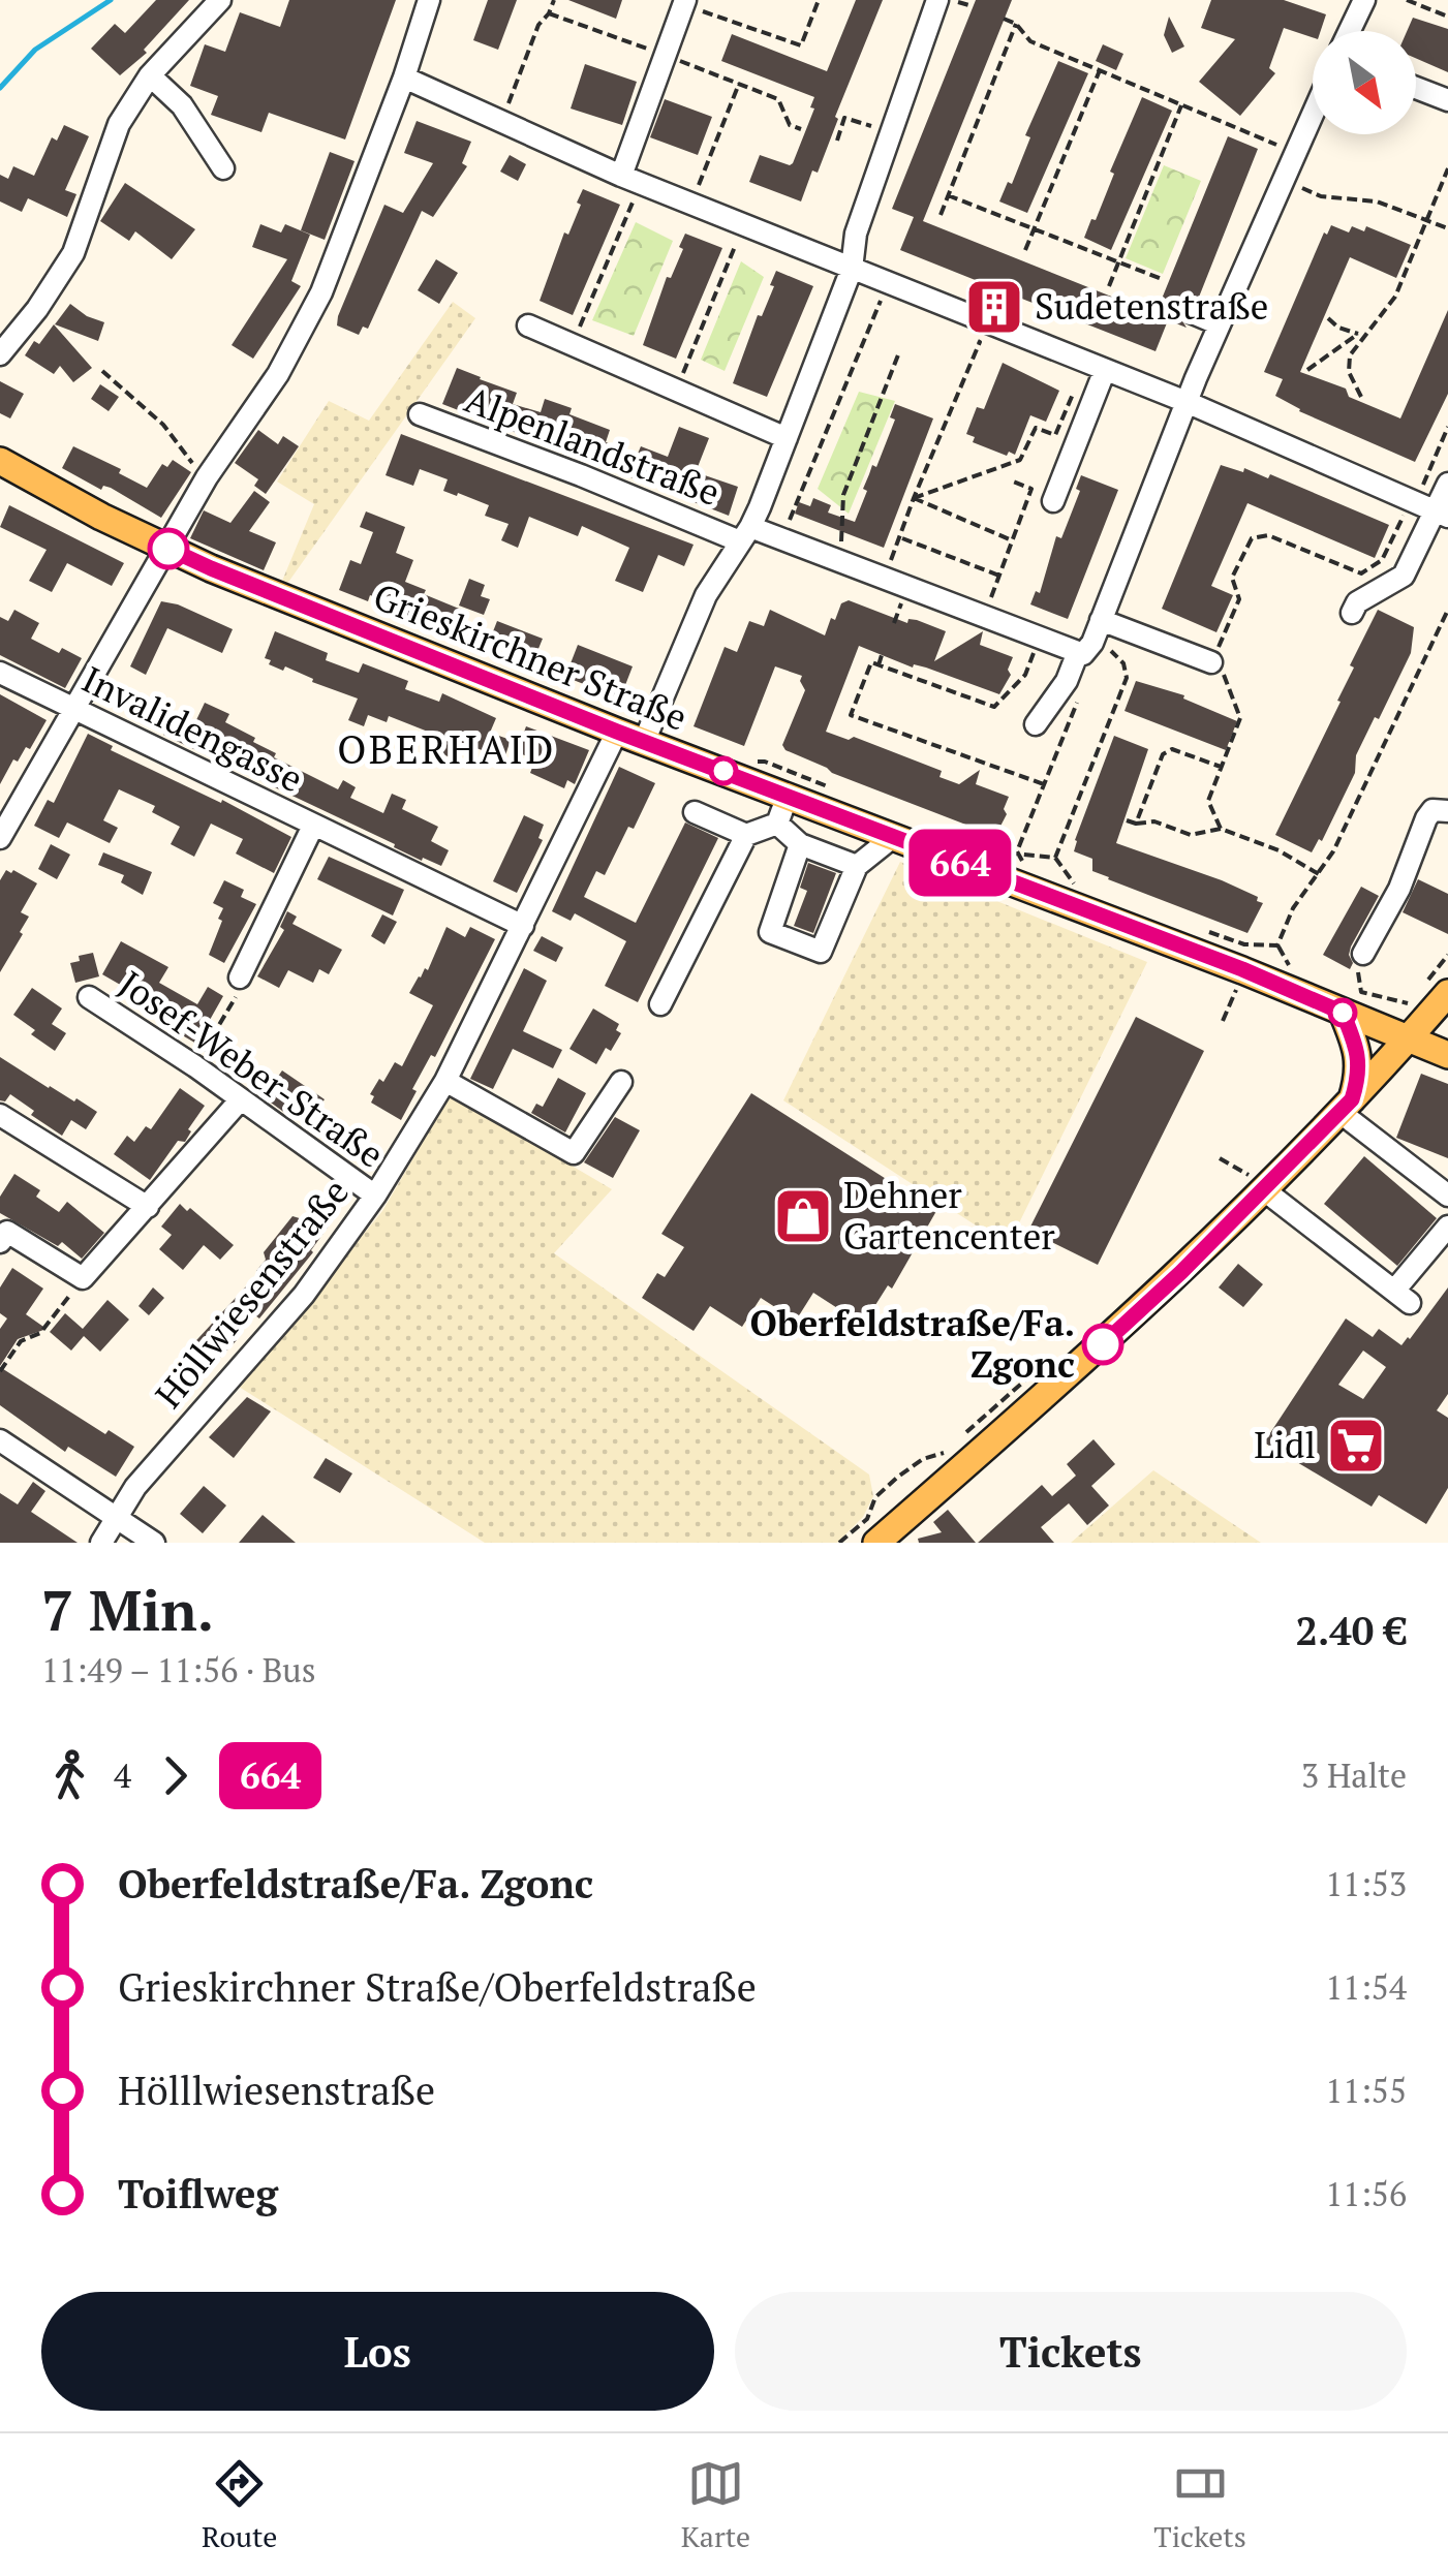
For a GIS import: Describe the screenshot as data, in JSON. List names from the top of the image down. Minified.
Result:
{"streets":{"main road":["Grieskirchner Straße"],"street":["Alpenlandstraße","Invalidengasse","Josef-Weber-Straße","Höllwiesenstraße"]},"crossings":[["Grieskirchner Straße","Höllwiesenstraße"],["Invalidengasse","Höllwiesenstraße"],["Josef-Weber-Straße","Höllwiesenstraße"]],"districts":["OBERHAID"],"places":{"building":["Sudetenstraße"],"shop":["Dehner Gartencenter"],"other":["Oberfeldstraße/Fa. Zgonc"],"supermarket":["Lidl"]},"lines":["bus line 664"],"north":"bottom right","page":{"on_map":"664","heading":["7 Min.","11:49 – 11:56 · Bus","2.40 €"],"legs":["4","664","3 Halte"],"list":[{"name":"Oberfeldstraße/Fa. Zgonc","value":"11:53"},{"name":"Grieskirchner Straße/Oberfeldstraße","value":"11:54"},{"name":"Hölllwiesenstraße","value":"11:55"},{"name":"Toiflweg","value":"11:56"}],"buttons":["Los","Tickets"],"tabs":["Route","Karte","Tickets"]}}
